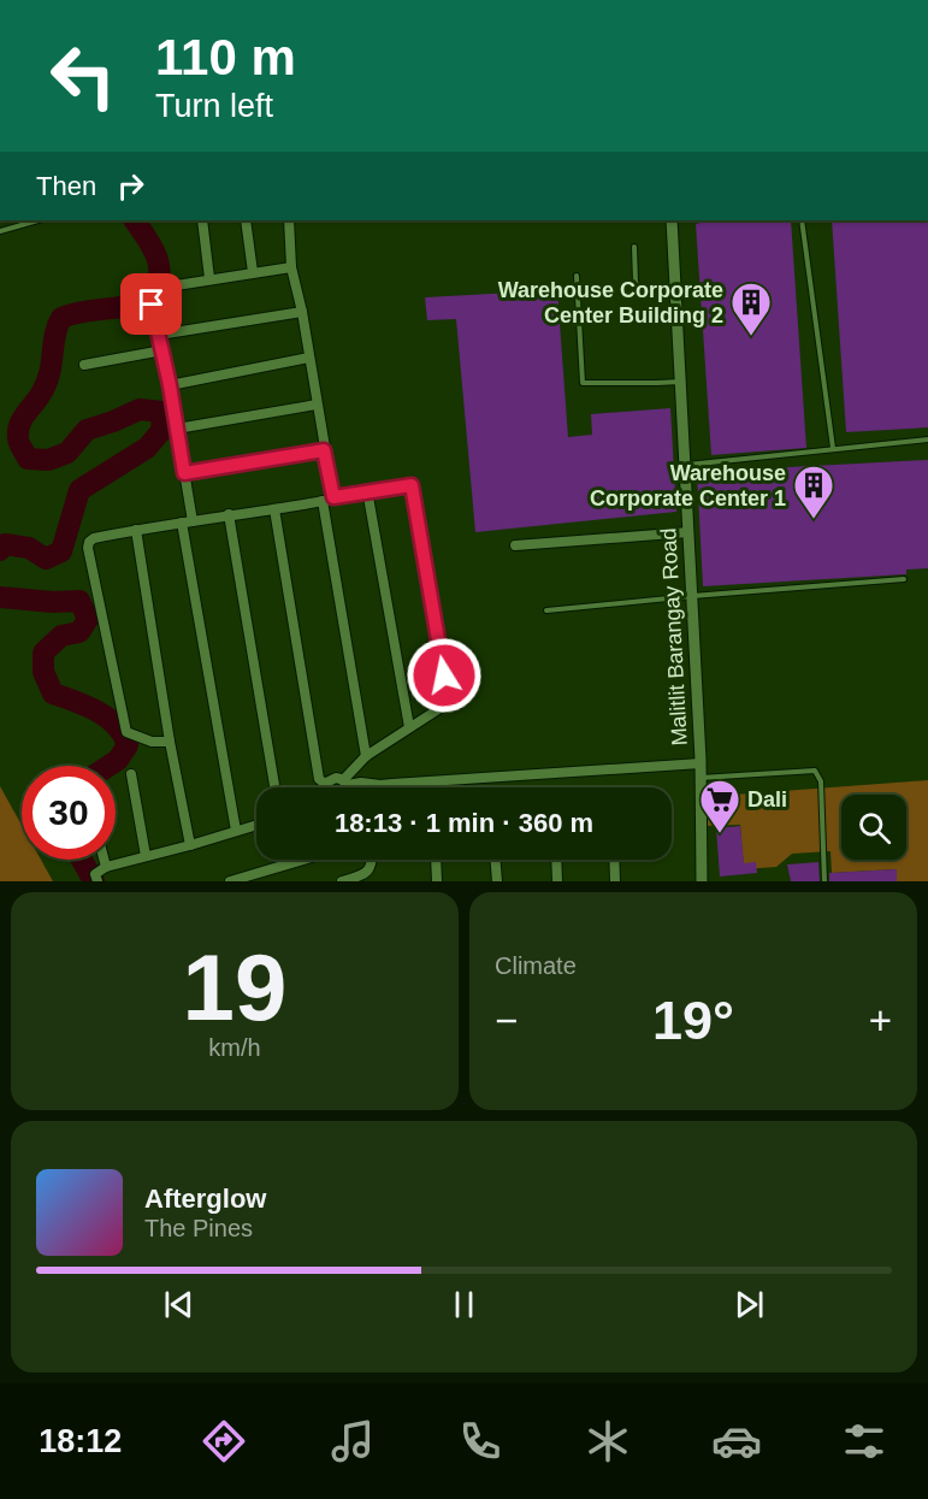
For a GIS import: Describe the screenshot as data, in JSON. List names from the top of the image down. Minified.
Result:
{"streets":{"street":["Malitlit Barangay Road"]},"places":{"building":["Warehouse Corporate Center Building 2","Warehouse Corporate Center 1"],"supermarket":["Dali"]},"page":{"turn":["110 m","Turn left"],"then":"Then","limit":"30","trip":"18:13 · 1 min · 360 m","tile":[["19","km/h"],"Climate"],"heat":["−","19°","+"],"song":["Afterglow","The Pines"],"tabs":"18:12"}}
